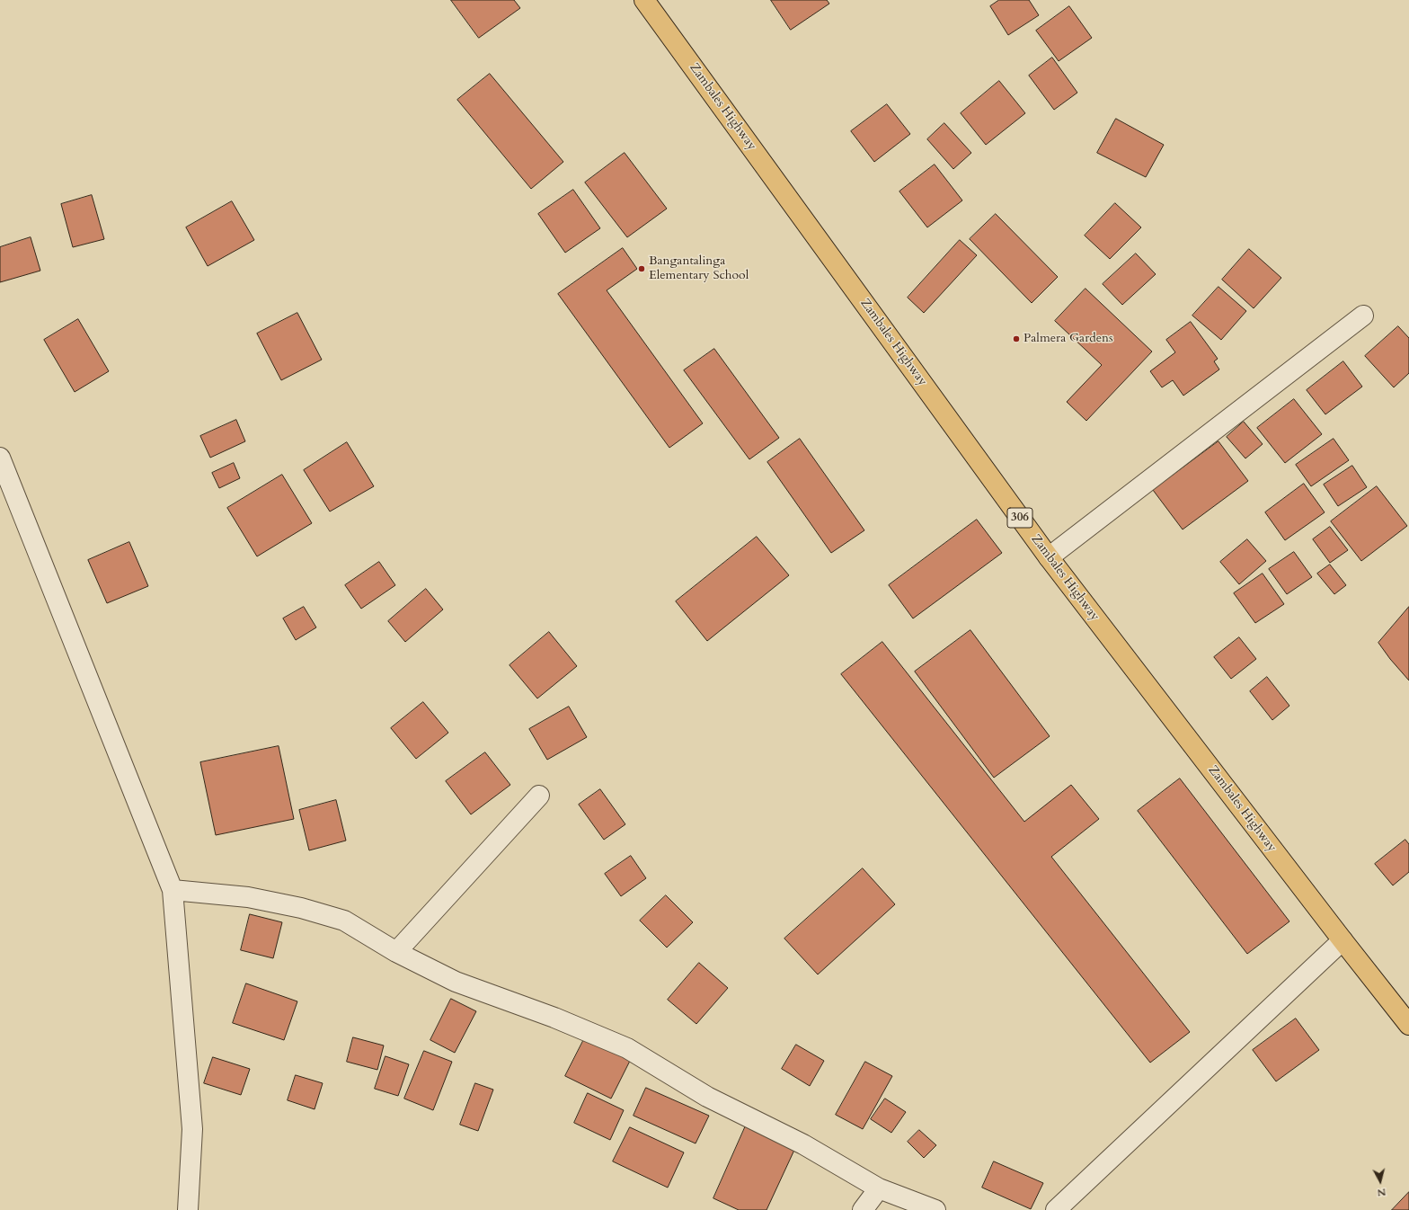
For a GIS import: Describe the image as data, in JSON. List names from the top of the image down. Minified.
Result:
{"streets":{"main road":["Zambales Highway","306"]},"places":["Bangantalinga Elementary School","Palmera Gardens"],"north":"bottom"}
